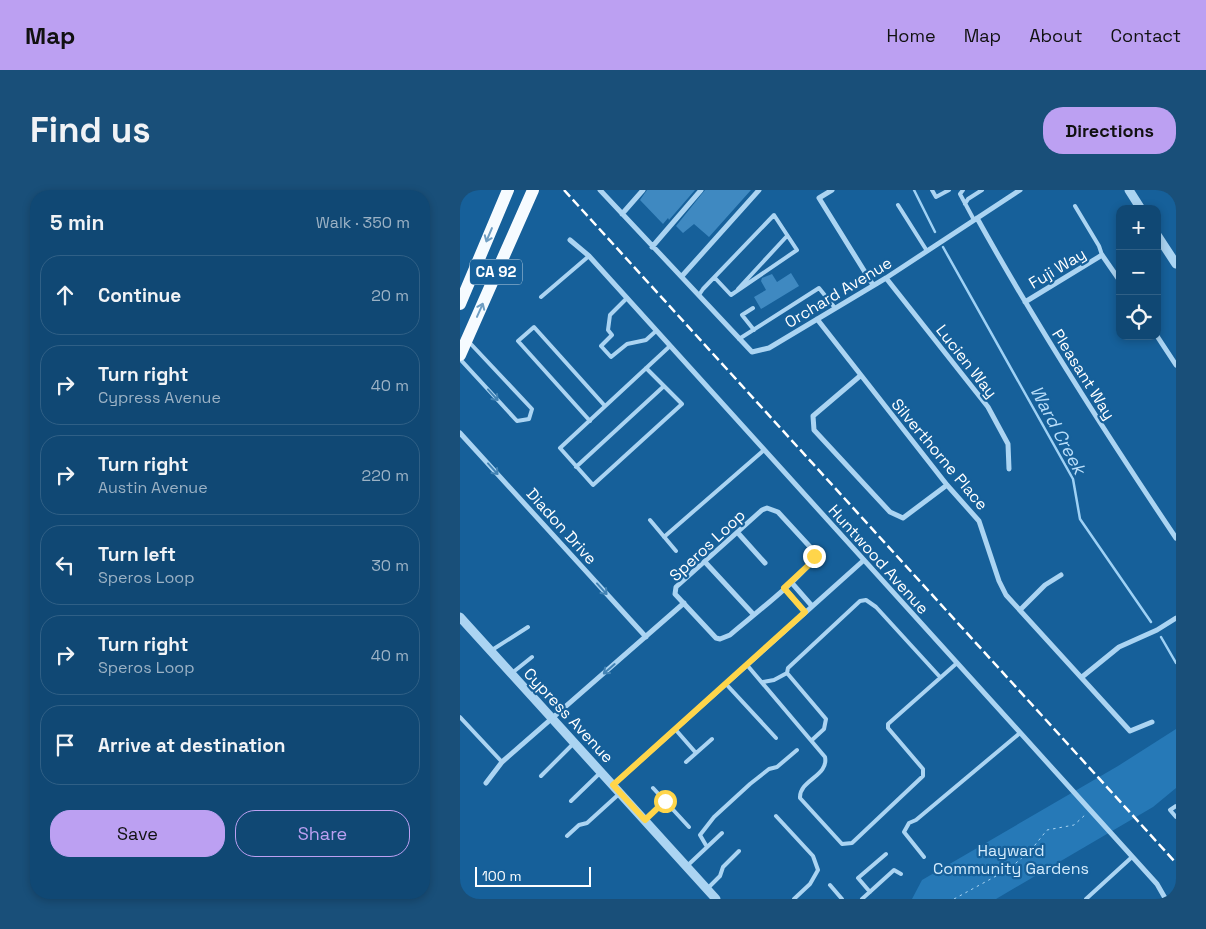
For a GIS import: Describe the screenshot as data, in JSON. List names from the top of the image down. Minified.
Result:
{"streets":{"main road":["CA 92"],"street":["Fuji Way","Orchard Avenue","Lucien Way","Pleasant Way","Silverthorne Place","Diadon Drive","Speros Loop","Huntwood Avenue","Cypress Avenue"]},"crossings":[["Fuji Way","Pleasant Way"],["Orchard Avenue","Lucien Way"],["Orchard Avenue","Pleasant Way"],["Orchard Avenue","Silverthorne Place"]],"one_way":["Diadon Drive"],"water":["Ward Creek"],"parks":["Hayward Community Gardens"],"scale_bar":"100 m","page":{"header":"Map","nav":["Home","Map","About","Contact"],"buttons":["Directions",["Save","Share"]],"title":"Find us","heading":["5 min","Walk · 350 m"],"map_buttons":["+","−"],"list":[["Continue","20 m"],["Turn right","Cypress Avenue","40 m"],["Turn right","Austin Avenue","220 m"],["Turn left","Speros Loop","30 m"],["Turn right","Speros Loop","40 m"],"Arrive at destination"],"scale":"100 m"}}
